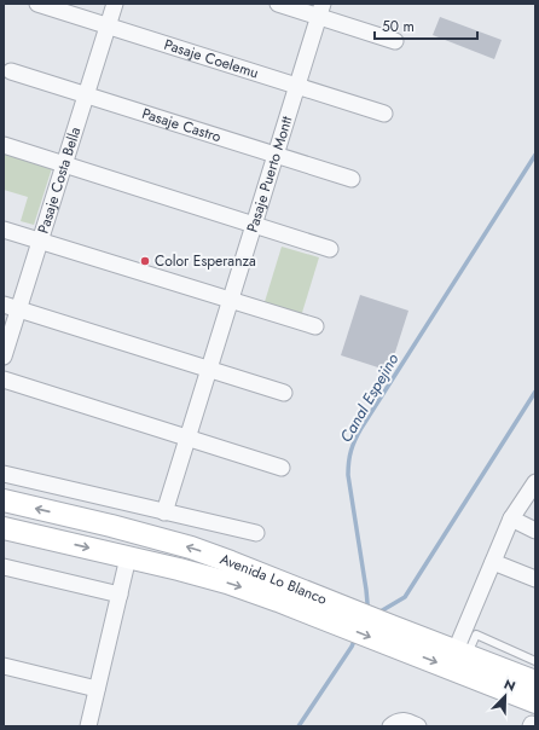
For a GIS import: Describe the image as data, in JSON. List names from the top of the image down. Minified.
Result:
{"streets":{"main road":["Avenida Lo Blanco"],"street":["Pasaje Coelemu","Pasaje Castro","Pasaje Puerto Montt","Pasaje Costa Bella"]},"crossings":[["Pasaje Coelemu","Pasaje Puerto Montt"],["Pasaje Coelemu","Pasaje Costa Bella"],["Pasaje Castro","Pasaje Puerto Montt"],["Pasaje Castro","Pasaje Costa Bella"]],"water":["Canal Espejino"],"places":["Color Esperanza"],"scale_bar":"50 m","north":"top right"}
